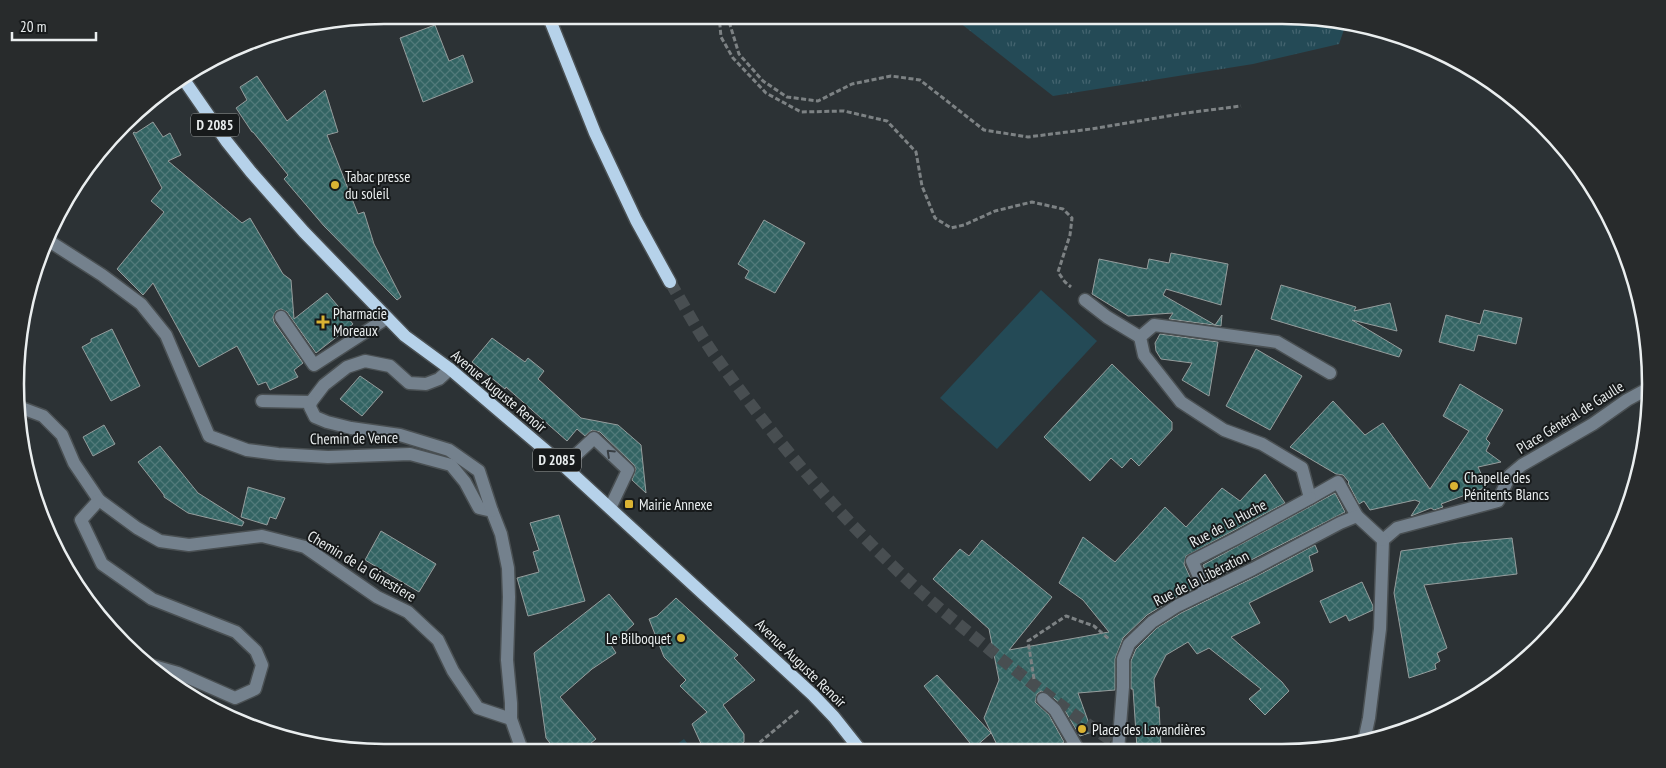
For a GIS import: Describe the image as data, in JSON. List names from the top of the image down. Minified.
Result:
{"streets":{"main road":["D 2085","Avenue Auguste Renoir"],"street":["Place Général de Gaulle","Chemin de Vence","Rue de la Huche","Chemin de la Ginestiere","Rue de la Libération"]},"crossings":[["Rue de la Huche","Rue de la Libération"]],"places":{"other":["Tabac presse du soleil","Chapelle des Pénitents Blancs","Le Bilboquet","Place des Lavandières"],"health":["Pharmacie Moreaux"],"transit":["Mairie Annexe"]},"scale_bar":"20 m"}
